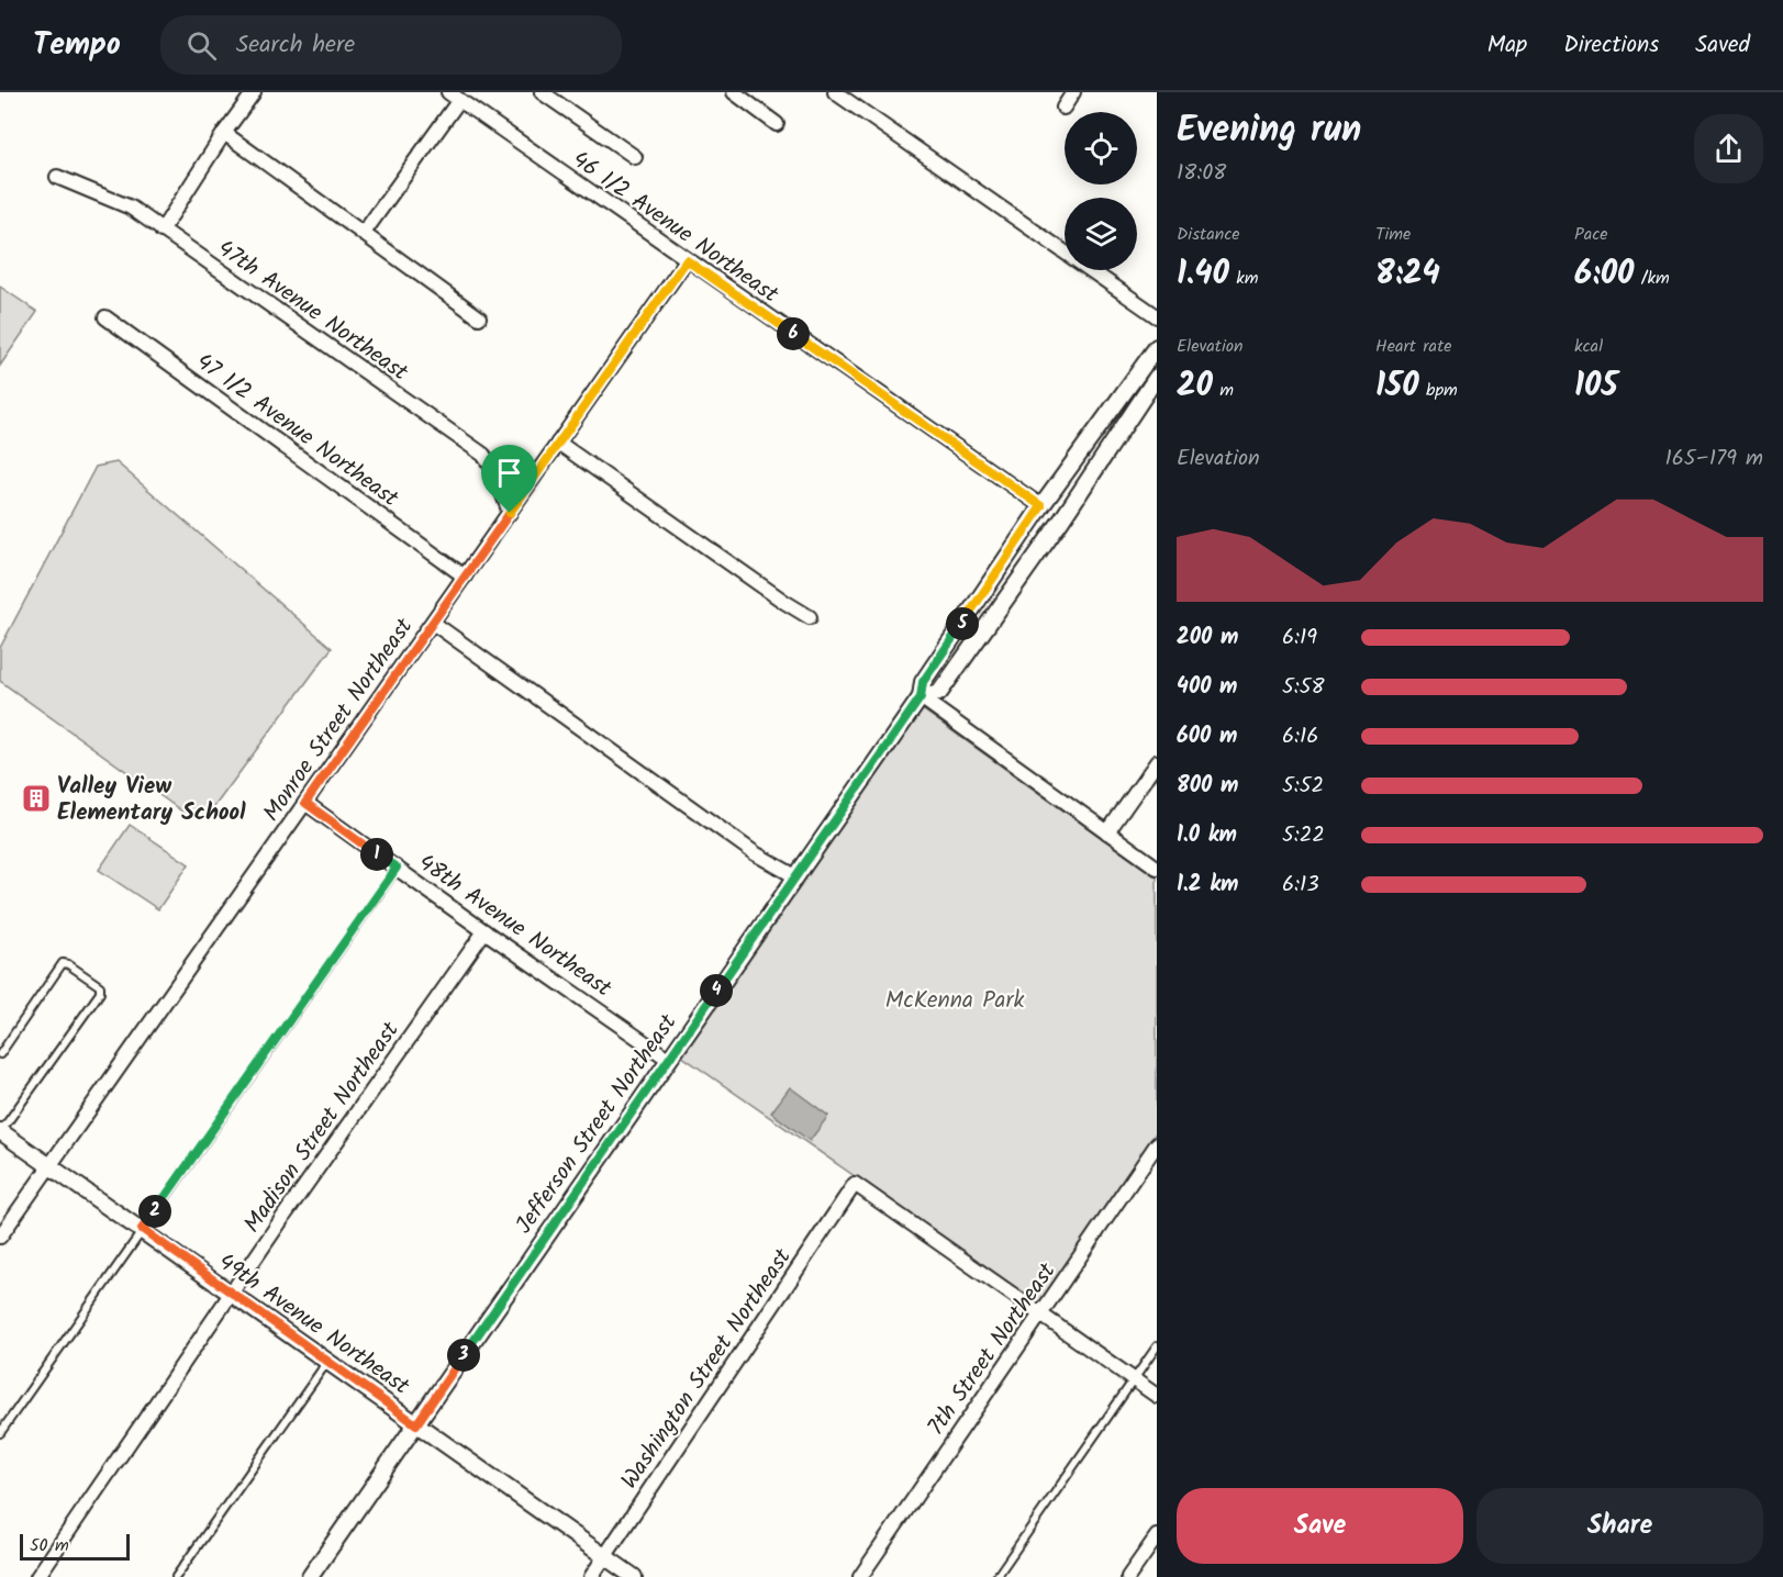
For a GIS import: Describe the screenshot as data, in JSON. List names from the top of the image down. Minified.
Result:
{"streets":{"street":["46 1/2 Avenue Northeast","47th Avenue Northeast","47 1/2 Avenue Northeast","Monroe Street Northeast","48th Avenue Northeast","Jefferson Street Northeast","Madison Street Northeast","49th Avenue Northeast","7th Street Northeast","Washington Street Northeast"]},"crossings":[["46 1/2 Avenue Northeast","Monroe Street Northeast"],["46 1/2 Avenue Northeast","Jefferson Street Northeast"],["47th Avenue Northeast","Monroe Street Northeast"],["47 1/2 Avenue Northeast","Monroe Street Northeast"],["Monroe Street Northeast","48th Avenue Northeast"],["Monroe Street Northeast","49th Avenue Northeast"],["48th Avenue Northeast","Jefferson Street Northeast"],["48th Avenue Northeast","Madison Street Northeast"],["Jefferson Street Northeast","49th Avenue Northeast"],["Madison Street Northeast","49th Avenue Northeast"],["49th Avenue Northeast","Washington Street Northeast"],["7th Street Northeast","Washington Street Northeast"]],"parks":["McKenna Park"],"places":{"building":["Valley View Elementary School"]},"scale_bar":"50 m","page":{"header":"Tempo","search":"Search here","nav":["Map","Directions","Saved"],"heading":["Evening run","18:08"],"stats":[["Distance","1.40 km"],["Time","8:24"],["Pace","6:00 /km"],["Elevation","20 m"],["Heart rate","150 bpm"],["kcal","105"]],"pins":["6","5","1","4","2","3"],"chart":["Elevation","165–179 m"],"list":[{"name":"200 m","note":"6:19"},{"name":"400 m","note":"5:58"},{"name":"600 m","note":"6:16"},{"name":"800 m","note":"5:52"},{"name":"1.0 km","note":"5:22"},{"name":"1.2 km","note":"6:13"}],"buttons":["Save","Share"],"scale":"50 m"}}
